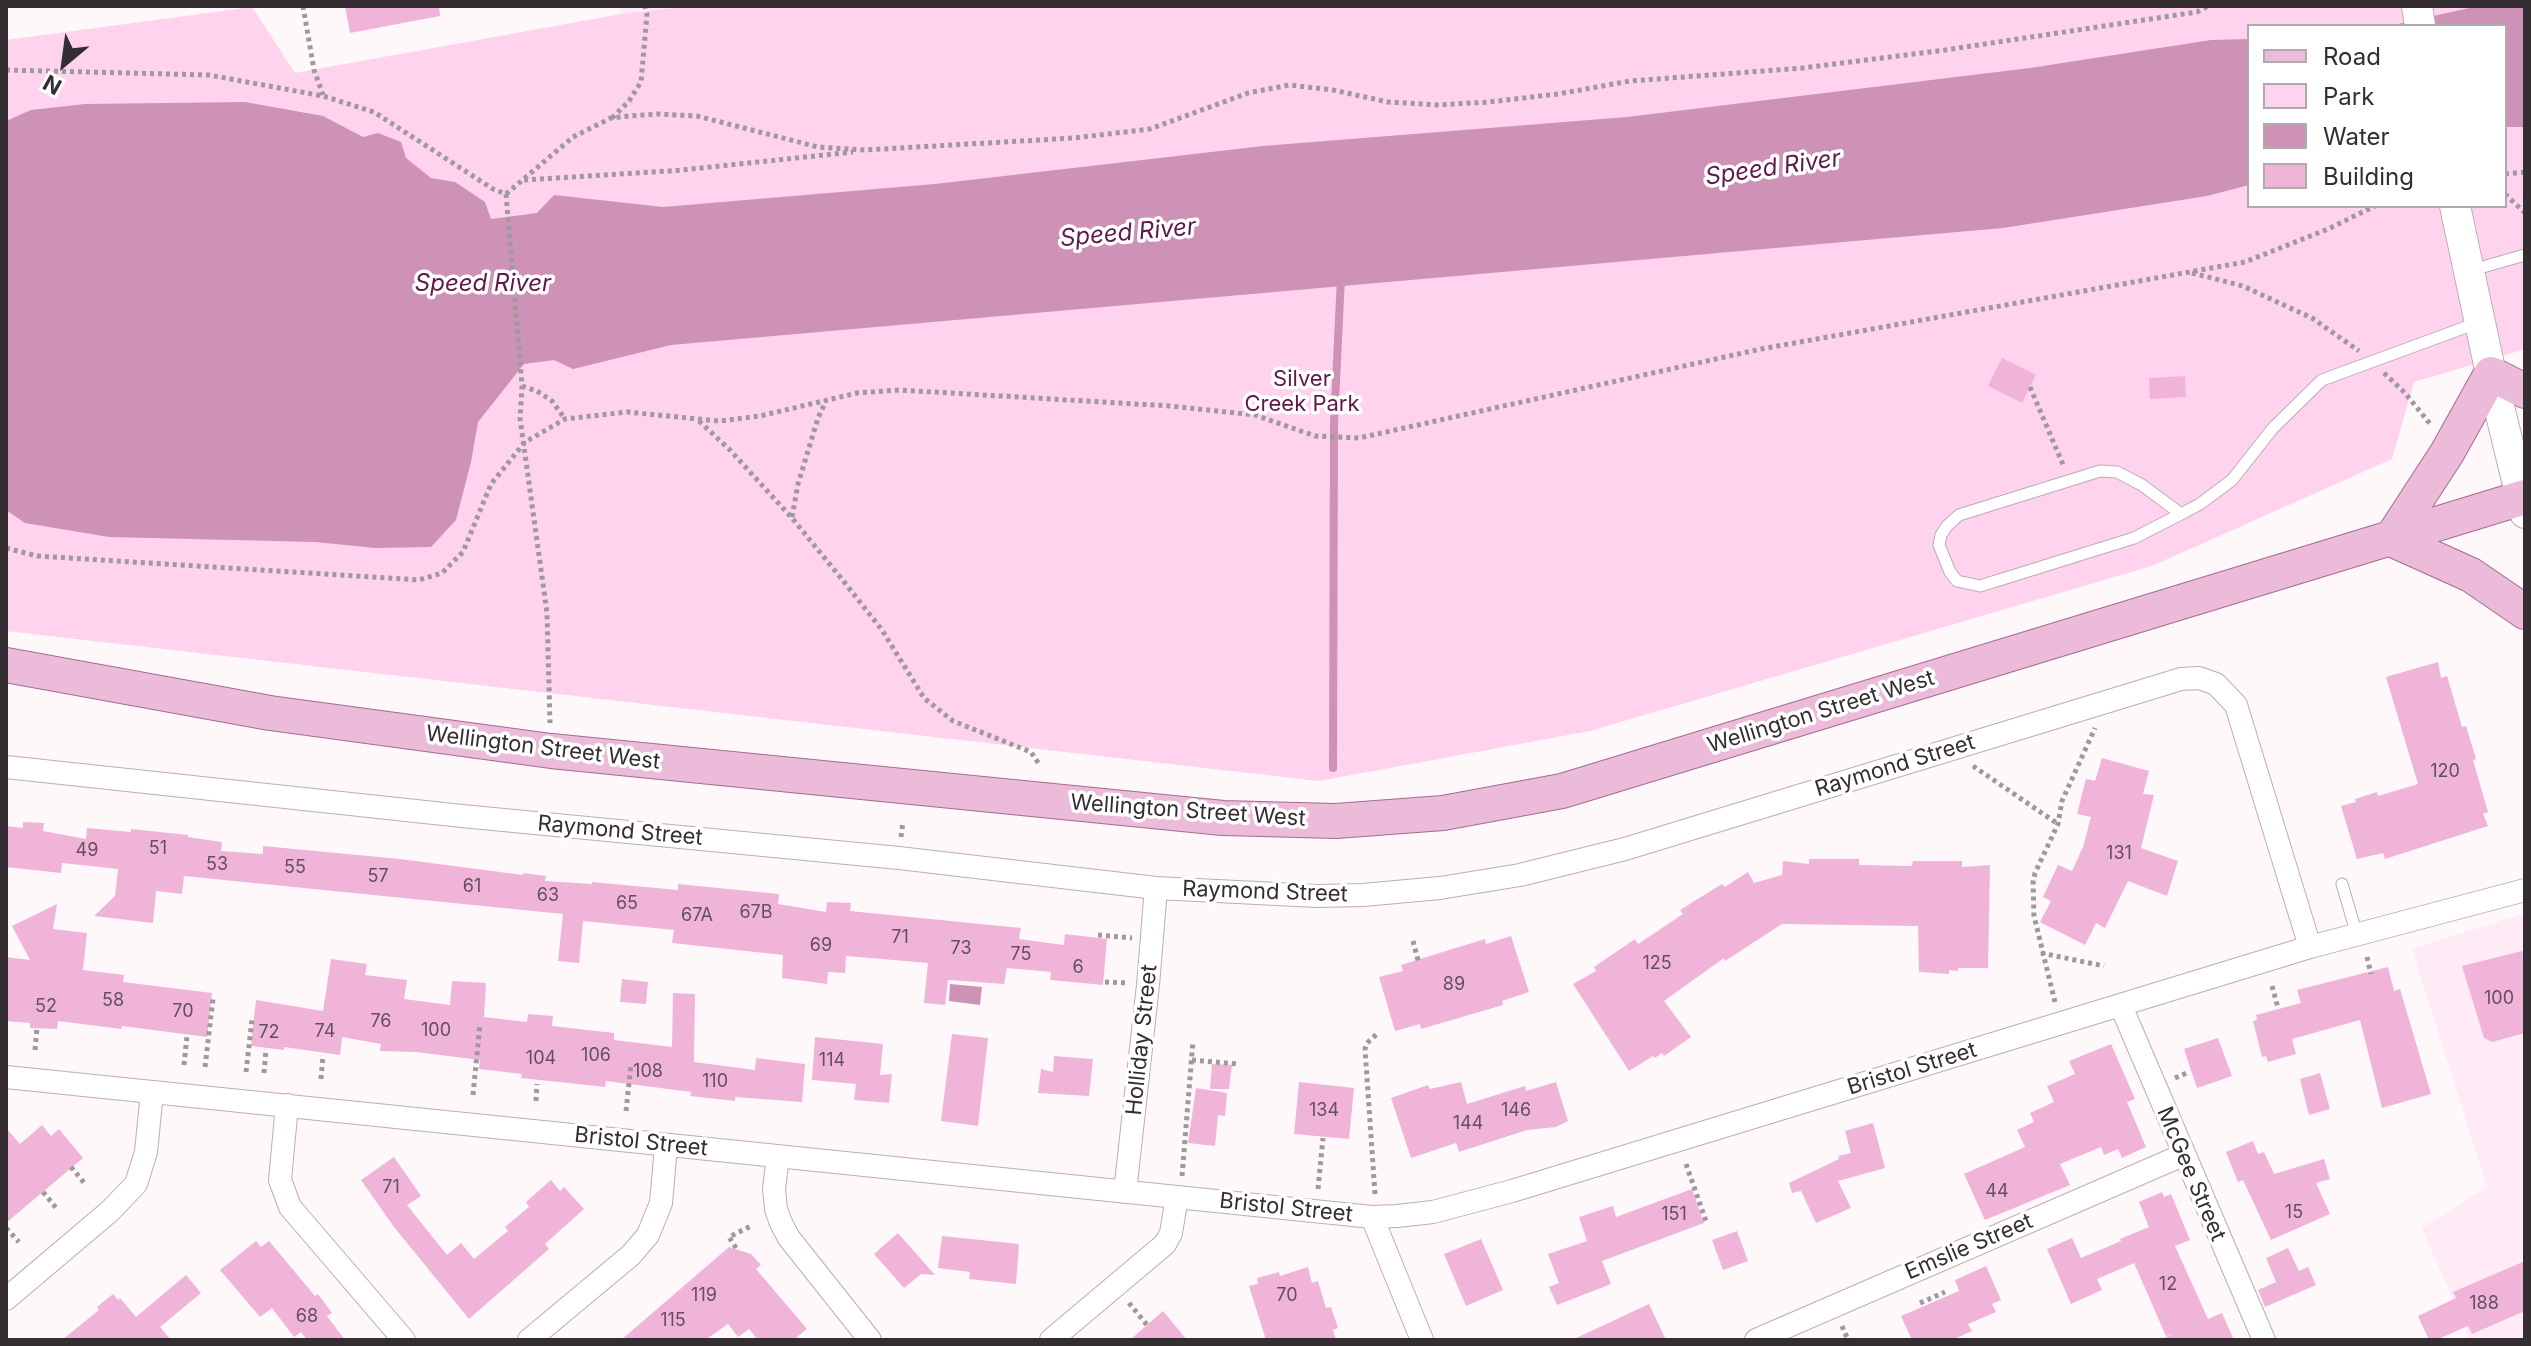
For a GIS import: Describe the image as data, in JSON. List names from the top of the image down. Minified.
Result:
{"streets":{"main road":["Wellington Street West"],"street":["Raymond Street","Holliday Street","Bristol Street","McGee Street","Emslie Street"]},"crossings":[["Raymond Street","Holliday Street"],["Raymond Street","Bristol Street"],["Holliday Street","Bristol Street"],["Bristol Street","McGee Street"],["McGee Street","Emslie Street"]],"water":["Speed River"],"parks":["Silver Creek Park"],"house_numbers":["120","51","49","131","53","55","57","61","63","65","67B","67A","71","69","73","75","125","6","89","100","58","52","70","76","100","74","72","106","104","114","108","110","134","146","144","71","44","15","151","12","119","70","188","68","115"],"legend":["Road","Park","Water","Building"],"north":"bottom left"}
